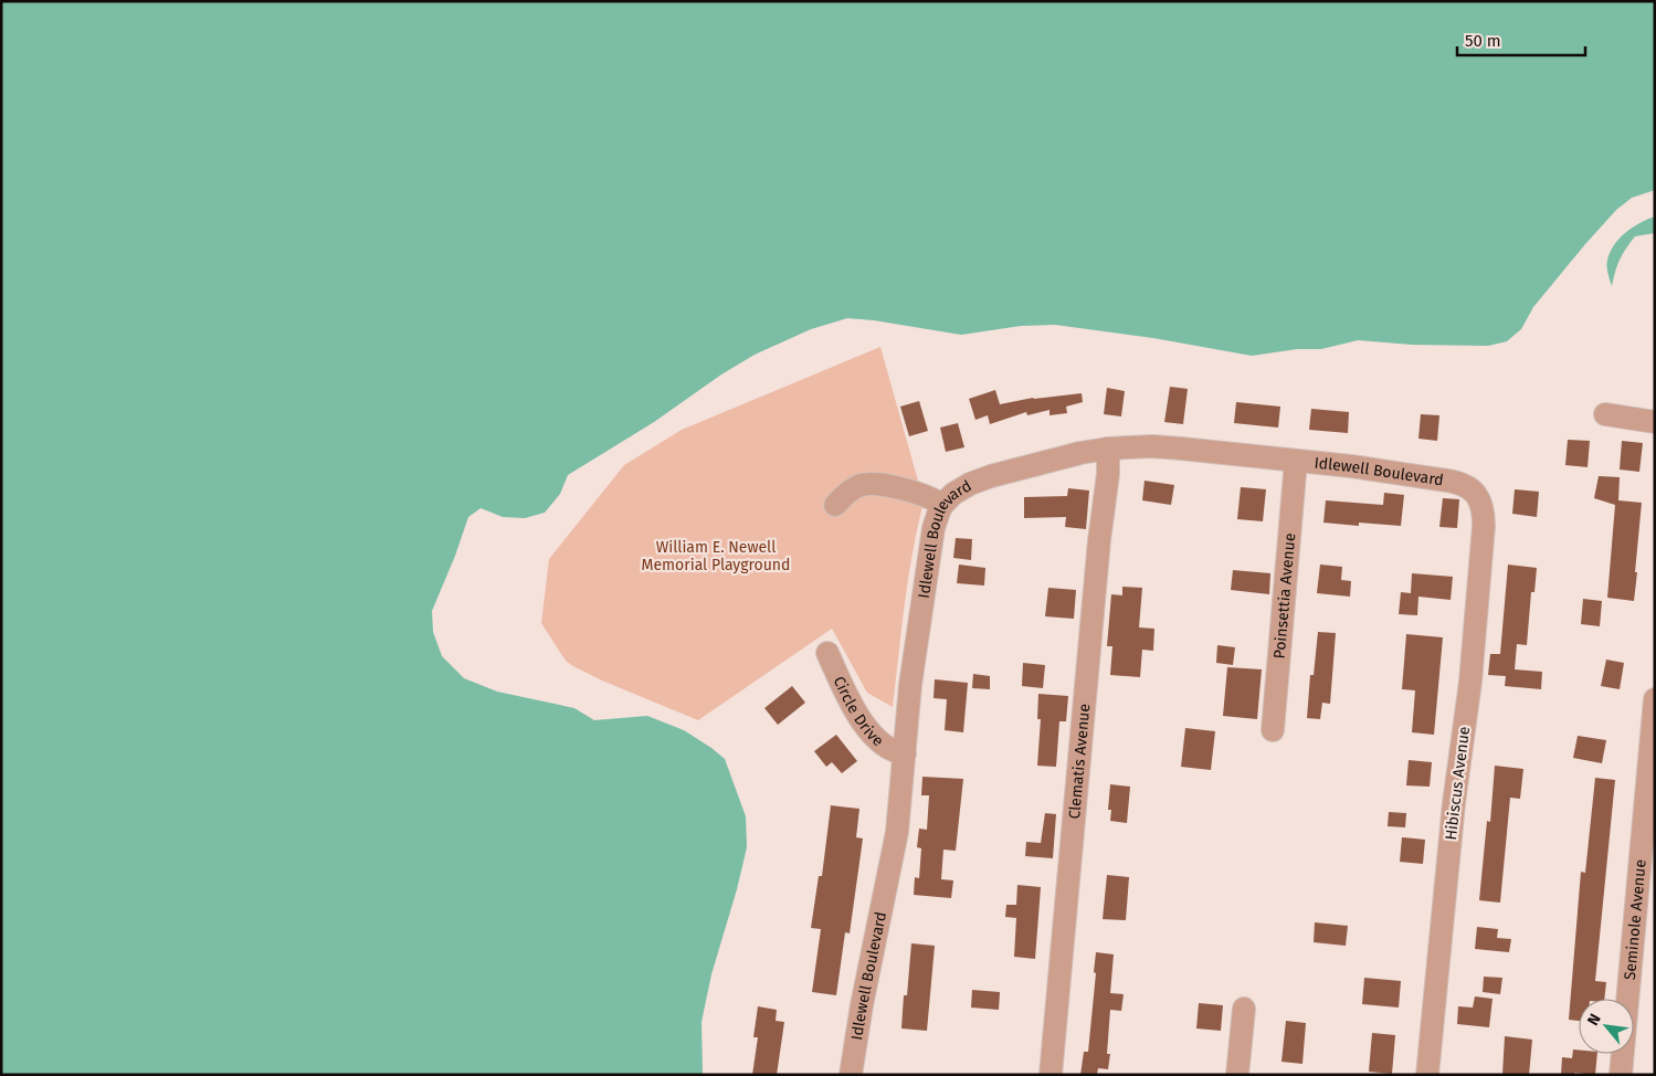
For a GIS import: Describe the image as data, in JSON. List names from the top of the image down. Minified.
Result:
{"streets":{"street":["Idlewell Boulevard","Poinsettia Avenue","Circle Drive","Clematis Avenue","Hibiscus Avenue","Seminole Avenue"]},"crossings":[["Idlewell Boulevard","Poinsettia Avenue"],["Idlewell Boulevard","Circle Drive"],["Idlewell Boulevard","Clematis Avenue"],["Idlewell Boulevard","Hibiscus Avenue"]],"parks":["William E. Newell Memorial Playground"],"scale_bar":"50 m","north":"top left"}
